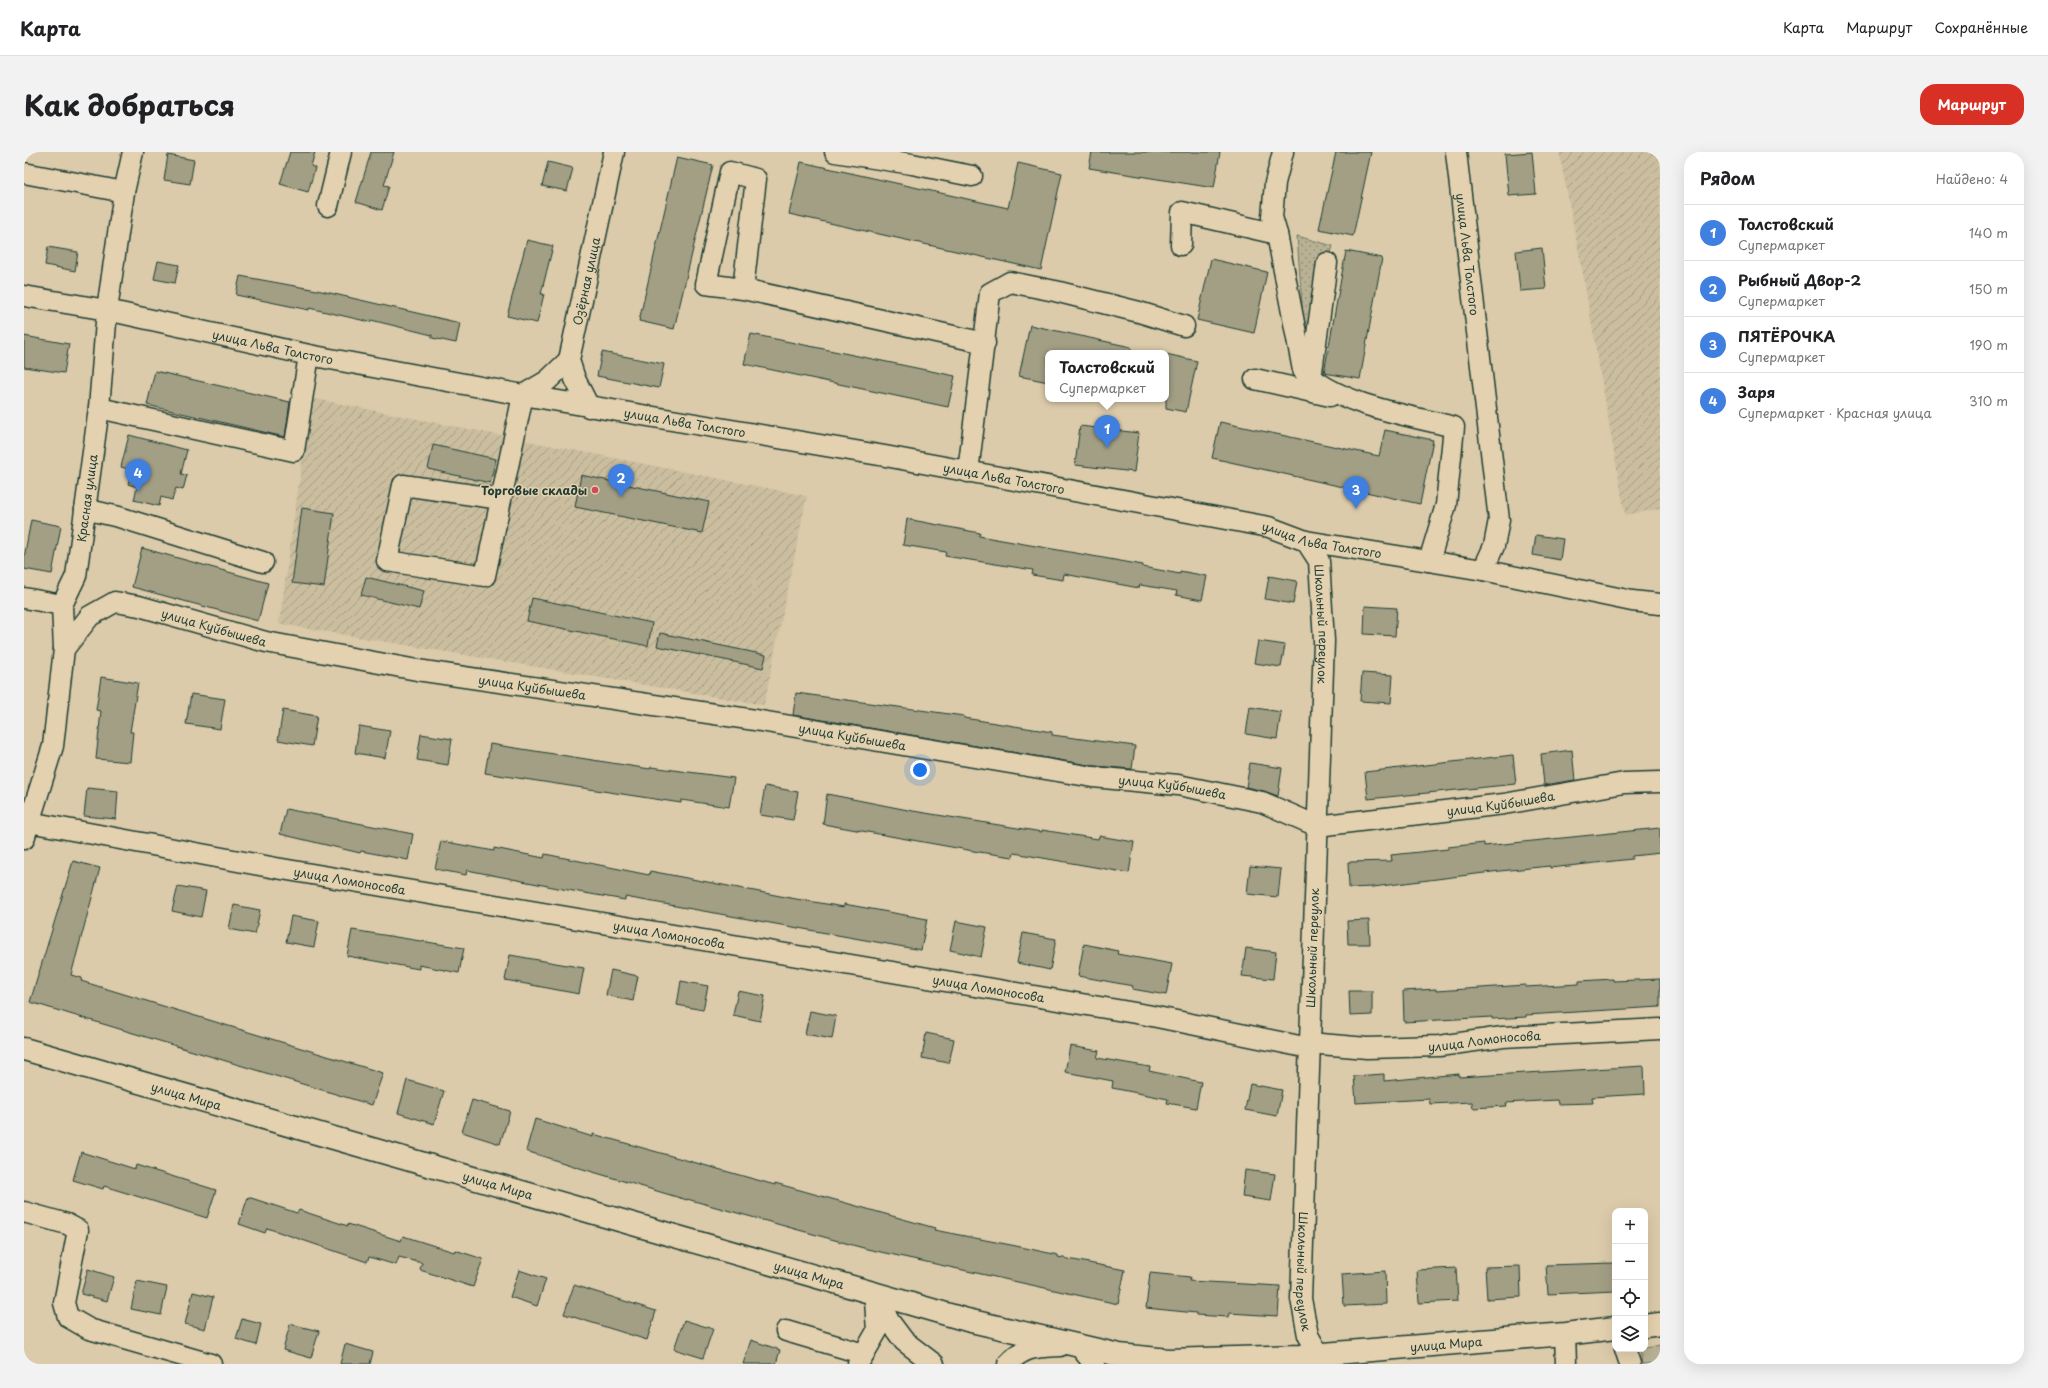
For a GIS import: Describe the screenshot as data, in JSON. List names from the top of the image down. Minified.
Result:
{"streets":{"main road":["улица Мира"],"street":["улица Льва Толстого","Озёрная улица","Красная улица","Школьный переулок","улица Куйбышева","улица Ломоносова"]},"crossings":[["улица Льва Толстого","Озёрная улица"],["улица Льва Толстого","Красная улица"],["улица Льва Толстого","Школьный переулок"],["Красная улица","улица Куйбышева"],["Красная улица","улица Ломоносова"],["Школьный переулок","улица Куйбышева"],["Школьный переулок","улица Ломоносова"],["Школьный переулок","улица Мира"]],"places":["Торговые склады"],"page":{"header":"Карта","nav":["Карта","Маршрут","Сохранённые"],"title":"Как добраться","buttons":"Маршрут","heading":["Рядом","Найдено: 4"],"list":[{"mark":"1","name":"Толстовский","note":"Супермаркет","value":"140 m"},{"mark":"2","name":"Рыбный Двор-2","note":"Супермаркет","value":"150 m"},{"mark":"3","name":"ПЯТЁРОЧКА","note":"Супермаркет","value":"190 m"},{"mark":"4","name":"Заря","note":"Супермаркет · Красная улица","value":"310 m"}],"popup":["Толстовский","Супермаркет"],"pins":["1","4","2","3"],"map_buttons":["+","−"]}}
